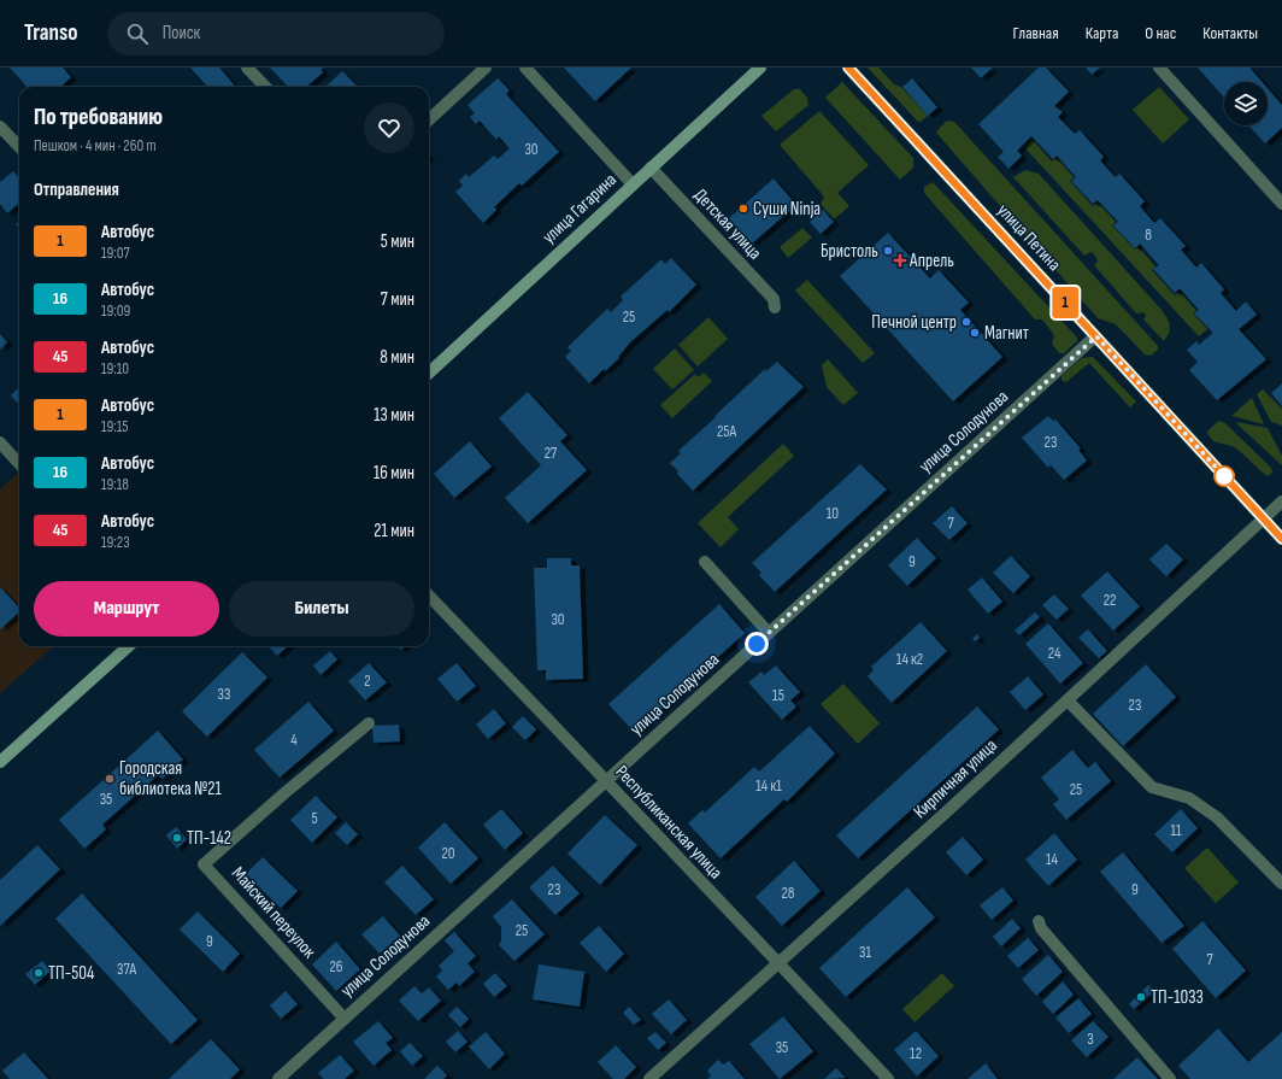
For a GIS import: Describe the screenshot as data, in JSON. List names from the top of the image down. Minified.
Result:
{"streets":{"main road":["улица Гагарина","улица Петина"],"street":["Детская улица","улица Солодунова","Кирпичная улица","Республиканская улица","Майский переулок"]},"crossings":[["улица Гагарина","Детская улица"],["улица Петина","улица Солодунова"],["улица Петина","Кирпичная улица"],["улица Солодунова","Республиканская улица"],["улица Солодунова","Майский переулок"],["Кирпичная улица","Республиканская улица"]],"places":{"other":["Суши Ninja","Бристоль","Печной центр","Магнит","Городская библиотека №21","ТП-142","ТП-504","ТП-1033"],"health":["Апрель"]},"lines":["bus line 1"],"house_numbers":["30","8","25","25А","23","27","10","7","9","22","30","24","14 к2","2","33","15","23","4","14 к1","25","35","5","11","20","14","23","9","28","25","9","31","7","26","37А","3","35","12"],"page":{"header":"Transo","search":"Поиск","nav":["Главная","Карта","О нас","Контакты"],"on_map":"1","heading":[["По требованию","Пешком · 4 мин · 260 m"],"Отправления"],"list":[{"mark":"1","name":"Автобус","note":"19:07","value":"5 мин"},{"mark":"16","name":"Автобус","note":"19:09","value":"7 мин"},{"mark":"45","name":"Автобус","note":"19:10","value":"8 мин"},{"mark":"1","name":"Автобус","note":"19:15","value":"13 мин"},{"mark":"16","name":"Автобус","note":"19:18","value":"16 мин"},{"mark":"45","name":"Автобус","note":"19:23","value":"21 мин"}],"buttons":["Маршрут","Билеты"]}}
